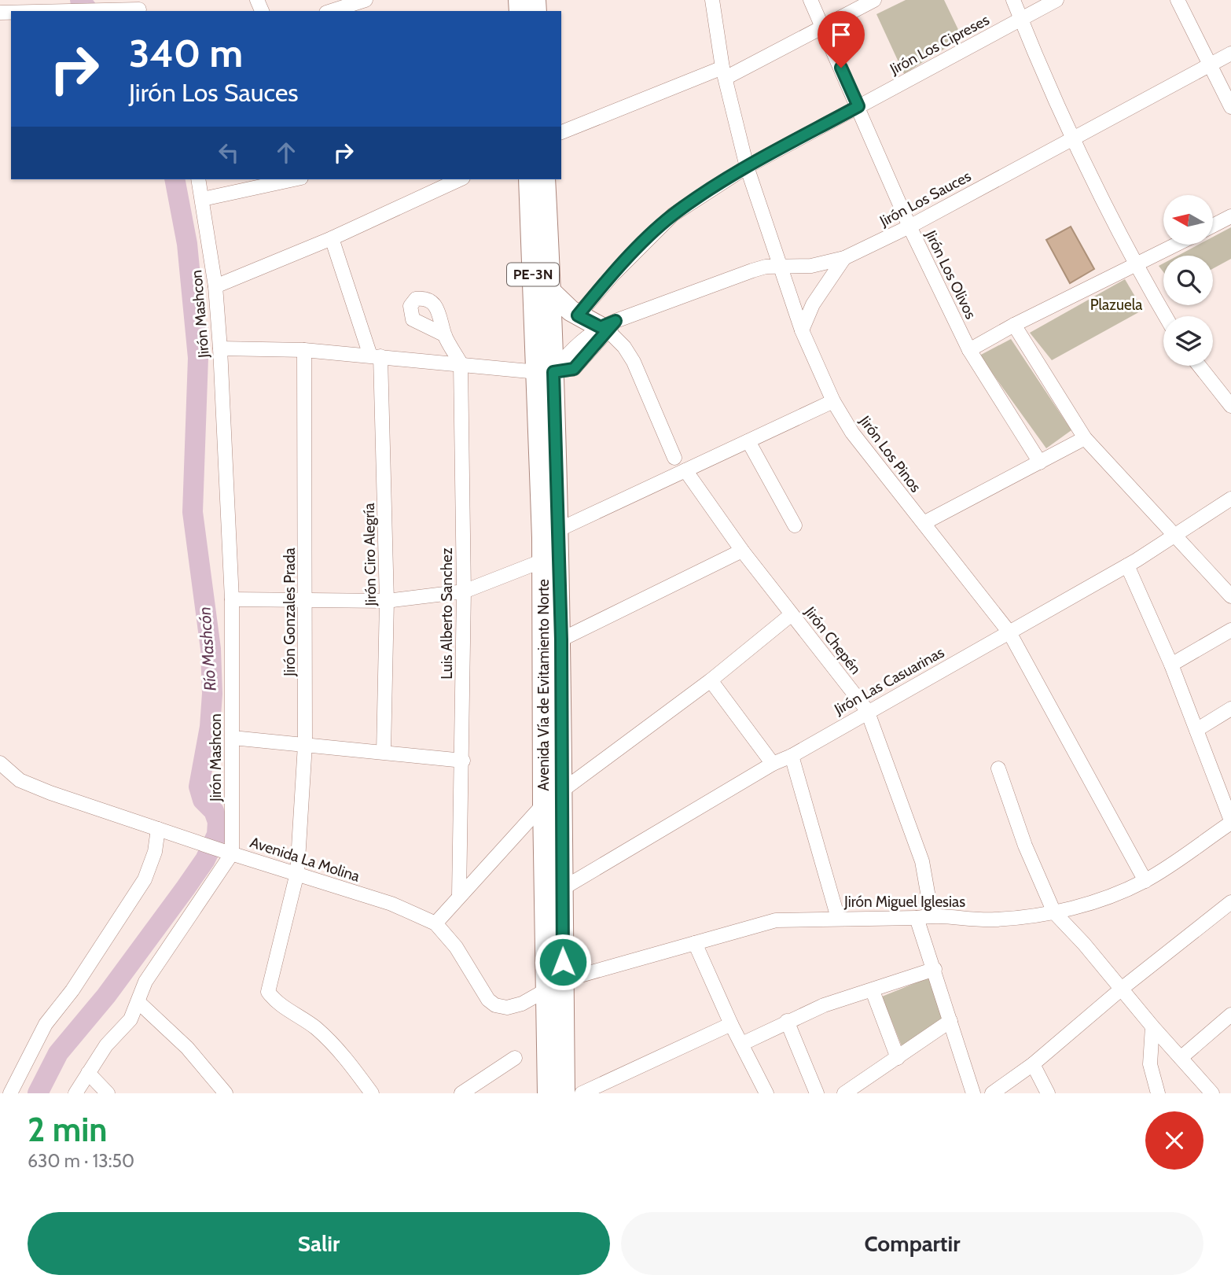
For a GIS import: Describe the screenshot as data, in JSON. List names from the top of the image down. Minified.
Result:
{"streets":{"highway":["PE-3N","Avenida Vía de Evitamiento Norte"],"street":["Jirón Los Cipreses","Jirón Los Sauces","Jirón Los Olivos","Jirón Mashcon","Jirón Los Pinos","Jirón Ciro Alegría","Jirón Gonzales Prada","Luis Alberto Sanchez","Jirón Chepén","Jirón Las Casuarinas","Avenida La Molina","Jirón Miguel Iglesias"]},"crossings":[["Jirón Los Cipreses","Jirón Los Olivos"],["Jirón Los Cipreses","Jirón Los Pinos"],["Jirón Los Sauces","Jirón Los Olivos"],["Jirón Los Sauces","Jirón Los Pinos"],["Jirón Los Sauces","Avenida Vía de Evitamiento Norte"],["Jirón Mashcon","Avenida La Molina"],["Jirón Los Pinos","Jirón Las Casuarinas"],["Jirón Los Pinos","Jirón Miguel Iglesias"],["Jirón Gonzales Prada","Avenida La Molina"],["Jirón Chepén","Jirón Las Casuarinas"],["Jirón Chepén","Jirón Miguel Iglesias"],["Jirón Las Casuarinas","Avenida Vía de Evitamiento Norte"],["Avenida Vía de Evitamiento Norte","Avenida La Molina"],["Avenida Vía de Evitamiento Norte","Jirón Miguel Iglesias"],["Avenida La Molina","Jirón Miguel Iglesias"]],"water":["Río Mashcón"],"parks":["Plazuela"],"north":"left","page":{"turn":["340 m","Jirón Los Sauces"],"heading":["2 min","630 m · 13:50"],"buttons":["Salir","Compartir"]}}
